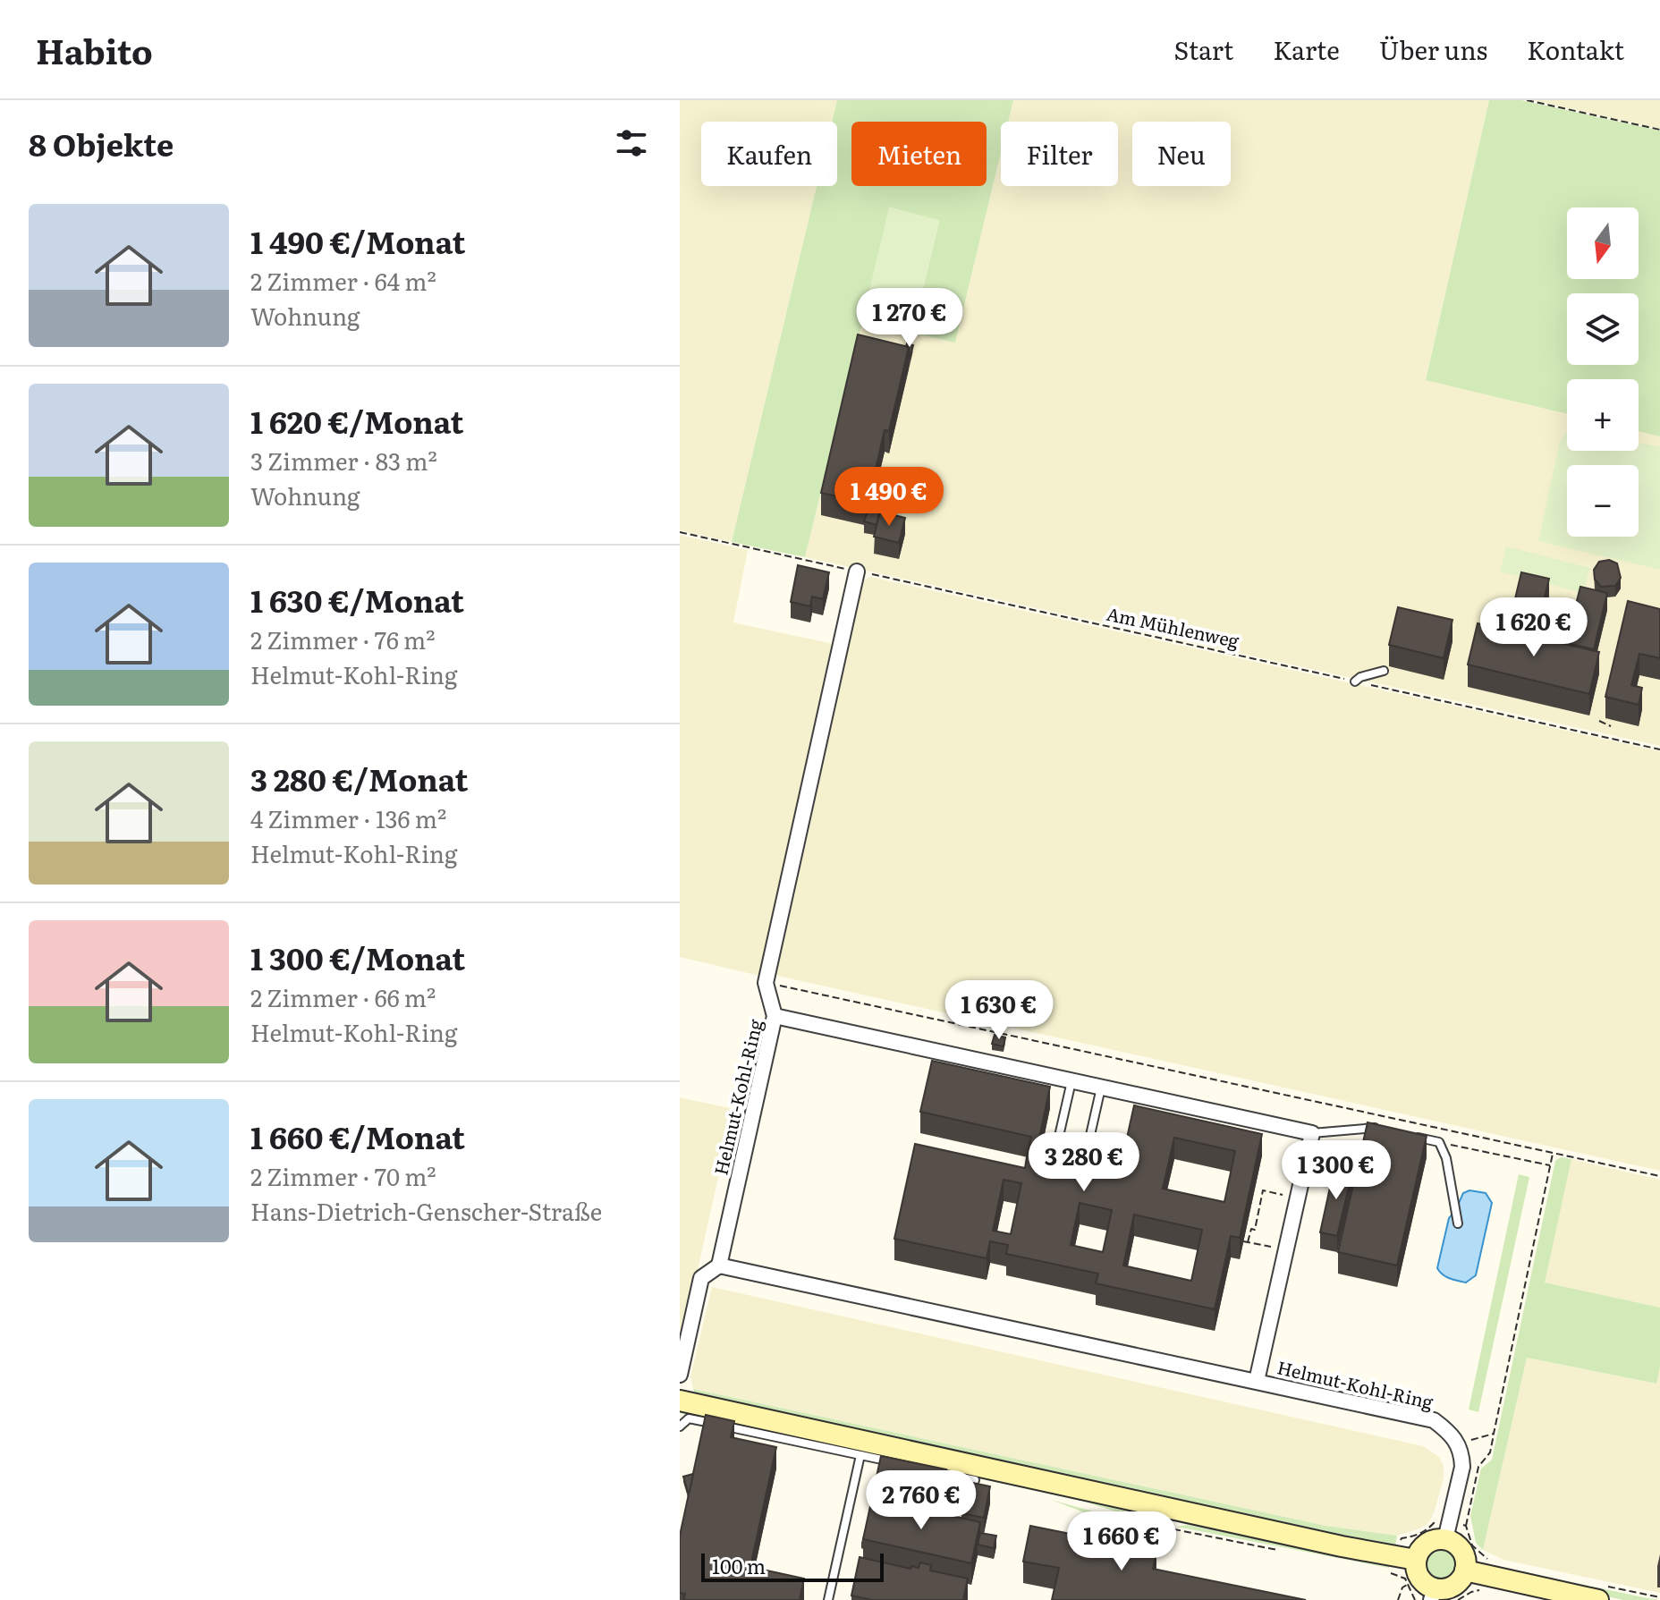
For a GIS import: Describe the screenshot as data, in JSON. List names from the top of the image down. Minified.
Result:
{"streets":{"street":["Helmut-Kohl-Ring"],"path":["Am Mühlenweg"]},"scale_bar":"100 m","north":"bottom","page":{"header":"Habito","nav":["Start","Karte","Über uns","Kontakt"],"heading":"8 Objekte","chip":["Kaufen","Mieten","Filter","Neu"],"list":[{"name":"1 490 €/Monat","note":"2 Zimmer · 64 m² · Wohnung"},{"name":"1 620 €/Monat","note":"3 Zimmer · 83 m² · Wohnung"},{"name":"1 630 €/Monat","note":"2 Zimmer · 76 m² · Helmut-Kohl-Ring"},{"name":"3 280 €/Monat","note":"4 Zimmer · 136 m² · Helmut-Kohl-Ring"},{"name":"1 300 €/Monat","note":"2 Zimmer · 66 m² · Helmut-Kohl-Ring"},{"name":"1 660 €/Monat","note":"2 Zimmer · 70 m² · Hans-Dietrich-Genscher-Straße"}],"map_buttons":["+","−"],"price":["1 270 €","1 490 €","1 620 €","1 630 €","3 280 €","1 300 €","2 760 €","1 660 €"],"scale":"100 m"}}
